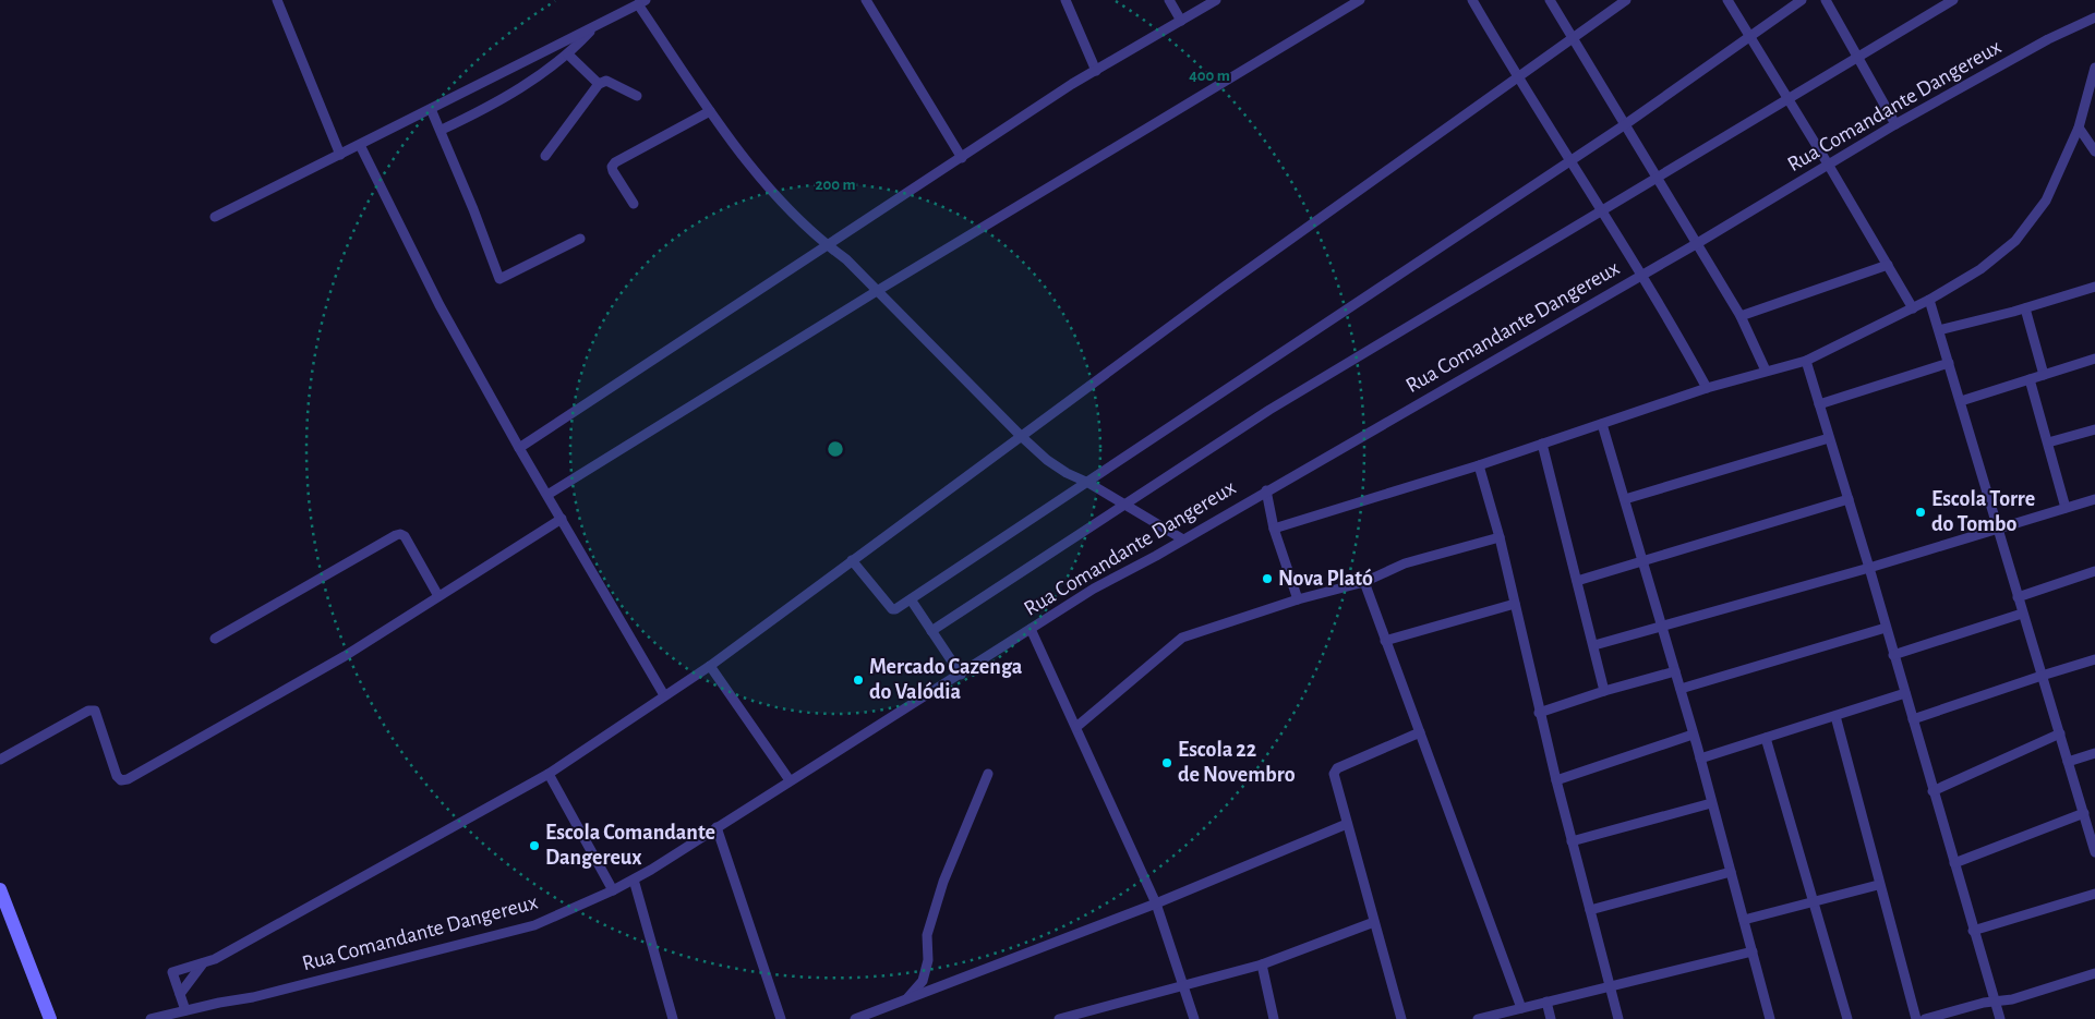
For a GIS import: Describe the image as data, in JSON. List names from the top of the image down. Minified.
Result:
{"streets":{"street":["Rua Comandante Dangereux"]},"places":["Escola Torre do Tombo","Nova Plató","Mercado Cazenga do Valódia","Escola 22 de Novembro","Escola Comandante Dangereux"],"rings":["400 m","200 m"]}
